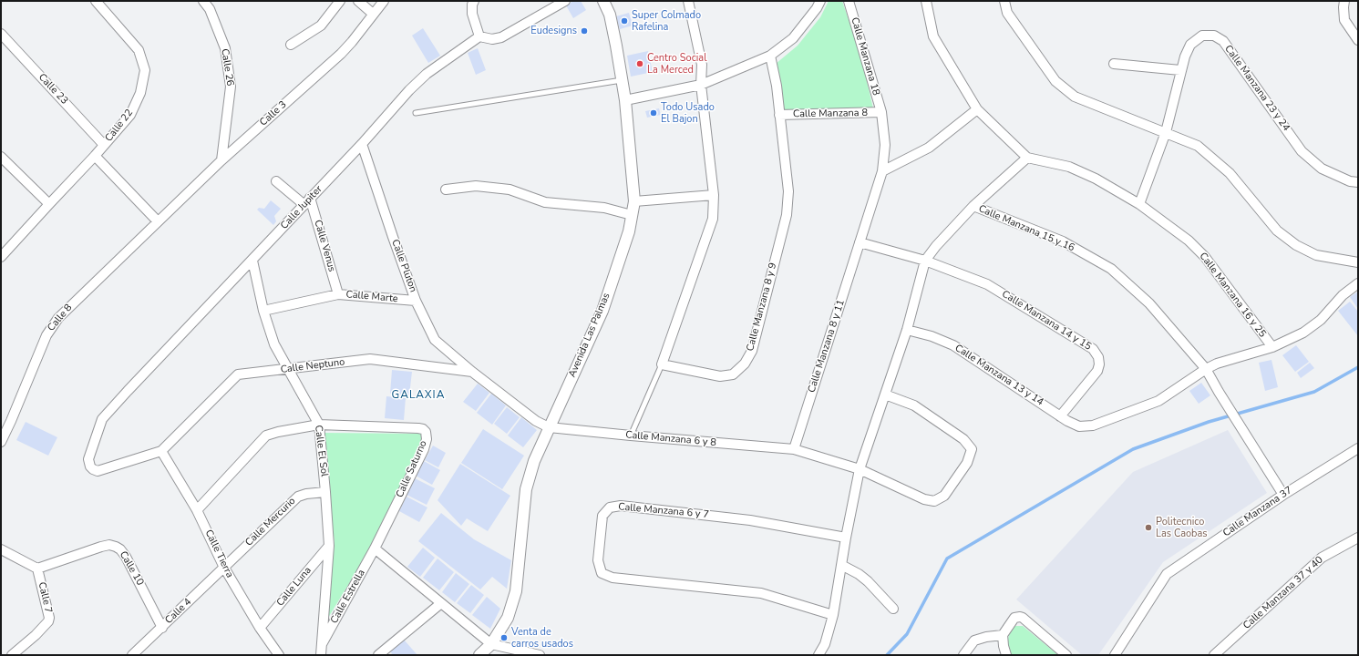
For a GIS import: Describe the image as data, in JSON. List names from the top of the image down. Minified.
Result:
{"streets":{"street":["Calle Manzana 18","Calle 26","Calle Manzana 23 y 24","Calle 23","Calle 3","Calle Manzana 8","Calle 22","Calle Jupiter","Calle Manzana 15 y 16","Calle Venus","Calle Pluton","Calle Manzana 16 y 25","Calle Marte","Calle Manzana 8 y 9","Calle 8","Calle Manzana 14 y 15","Avenida Las Palmas","Calle Manzana 8 y 11","Calle Neptuno","Calle Manzana 13 y 14","Calle Manzana 6 y 8","Calle El Sol","Calle Saturno","Calle Manzana 6 y 7","Calle Manzana 37","Calle Mercurio","Calle Tierra","Calle 10","Calle Luna","Calle Manzana 37 y 40","Calle Estrella","Calle 7","Calle 4"]},"crossings":[["Calle Manzana 18","Calle Manzana 8"],["Calle Manzana 18","Calle Manzana 8 y 11"],["Calle 26","Calle 3"],["Calle Manzana 23 y 24","Calle Manzana 16 y 25"],["Calle 23","Calle 22"],["Calle 3","Calle 8"],["Calle Manzana 8","Calle Manzana 8 y 9"],["Calle Jupiter","Calle Venus"],["Calle Jupiter","Calle Pluton"],["Calle Jupiter","Calle Neptuno"],["Calle Jupiter","Calle El Sol"],["Calle Manzana 15 y 16","Calle Manzana 13 y 14"],["Calle Manzana 15 y 16","Calle Manzana 37"],["Calle Venus","Calle Marte"],["Calle Pluton","Calle Marte"],["Calle Pluton","Calle Neptuno"],["Calle Manzana 16 y 25","Calle Manzana 13 y 14"],["Calle Marte","Calle El Sol"],["Calle Manzana 14 y 15","Calle Manzana 8 y 11"],["Calle Manzana 14 y 15","Calle Manzana 13 y 14"],["Avenida Las Palmas","Calle Manzana 6 y 8"],["Calle Manzana 8 y 11","Calle Manzana 6 y 8"],["Calle Neptuno","Calle El Sol"],["Calle Neptuno","Calle Tierra"],["Calle El Sol","Calle Saturno"],["Calle El Sol","Calle Mercurio"],["Calle El Sol","Calle Luna"],["Calle El Sol","Calle Estrella"],["Calle Saturno","Calle Tierra"],["Calle Saturno","Calle Estrella"],["Calle Mercurio","Calle Tierra"],["Calle Mercurio","Calle 4"],["Calle Tierra","Calle Luna"],["Calle Tierra","Calle 4"],["Calle 10","Calle 7"],["Calle 10","Calle 4"]],"districts":["GALAXIA"],"places":["Super Colmado Rafelina","Eudesigns","Centro Social La Merced","Todo Usado El Bajon","Politecnico Las Caobas","Venta de carros usados"]}
